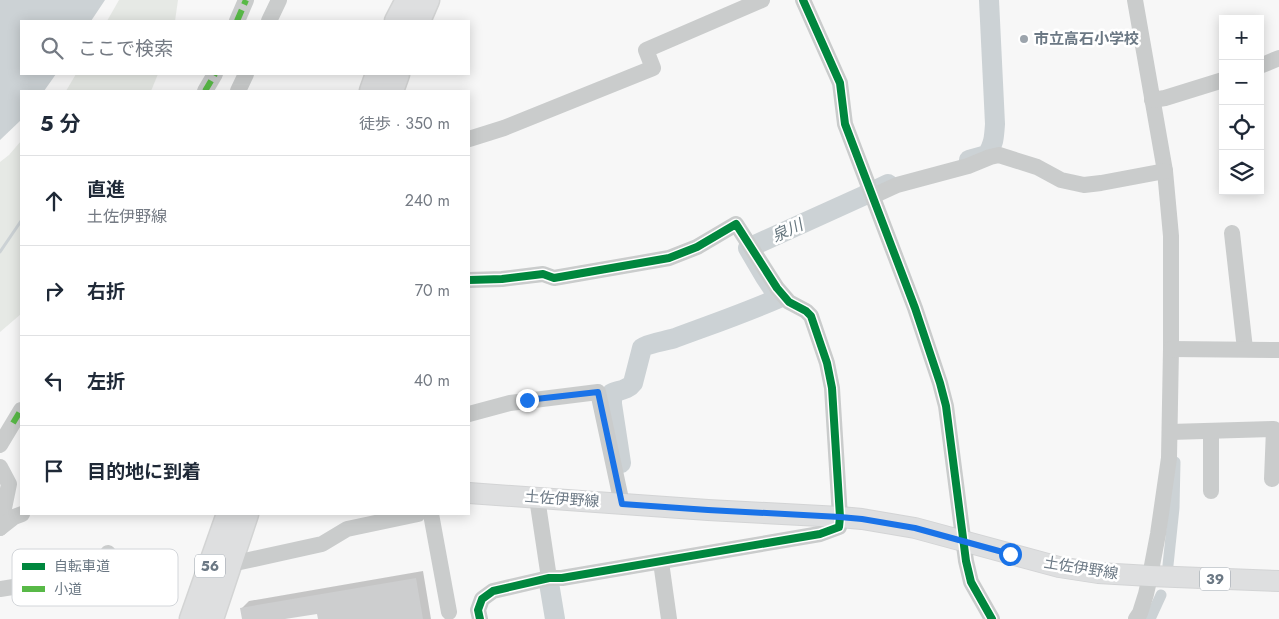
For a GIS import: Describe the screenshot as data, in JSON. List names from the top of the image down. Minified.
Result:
{"streets":{"highway":["56"],"main road":["土佐伊野線","39"]},"water":["泉川"],"places":["市立高石小学校"],"legend":["自転車道","小道"],"page":{"map_buttons":["+","−"],"search":"ここで検索","heading":["5 分","徒歩 · 350 m"],"list":[["直進","土佐伊野線","240 m"],["右折","70 m"],["左折","40 m"],"目的地に到着"]}}
